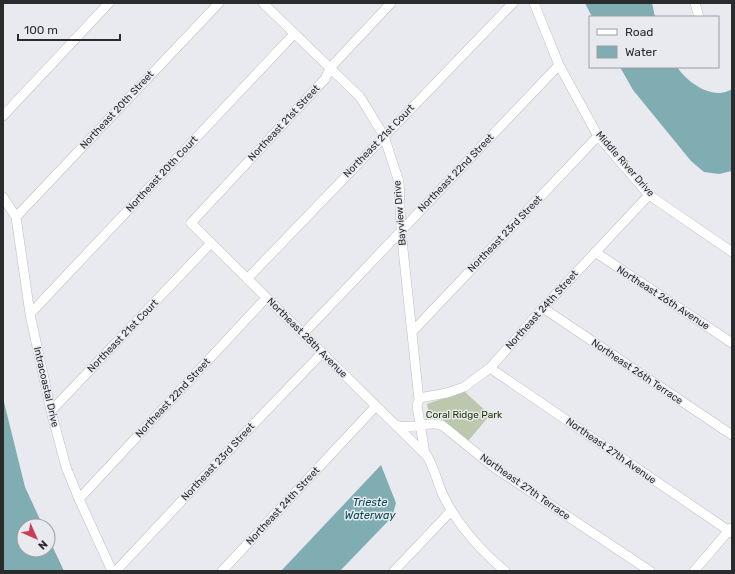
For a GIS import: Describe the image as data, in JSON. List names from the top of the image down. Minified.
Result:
{"streets":{"street":["Northeast 20th Street","Northeast 21st Street","Northeast 21st Court","Middle River Drive","Northeast 22nd Street","Northeast 20th Court","Bayview Drive","Northeast 23rd Street","Northeast 26th Avenue","Northeast 24th Street","Northeast 28th Avenue","Northeast 26th Terrace","Intracoastal Drive","Northeast 27th Avenue","Northeast 27th Terrace"]},"crossings":[["Northeast 20th Street","Intracoastal Drive"],["Northeast 21st Street","Bayview Drive"],["Northeast 21st Street","Northeast 28th Avenue"],["Northeast 21st Court","Bayview Drive"],["Northeast 21st Court","Northeast 28th Avenue"],["Northeast 21st Court","Intracoastal Drive"],["Middle River Drive","Northeast 22nd Street"],["Middle River Drive","Northeast 23rd Street"],["Middle River Drive","Northeast 24th Street"],["Northeast 22nd Street","Bayview Drive"],["Northeast 22nd Street","Northeast 28th Avenue"],["Northeast 22nd Street","Intracoastal Drive"],["Northeast 20th Court","Bayview Drive"],["Northeast 20th Court","Intracoastal Drive"],["Bayview Drive","Northeast 23rd Street"],["Bayview Drive","Northeast 24th Street"],["Bayview Drive","Northeast 28th Avenue"],["Bayview Drive","Northeast 27th Terrace"],["Northeast 23rd Street","Northeast 28th Avenue"],["Northeast 26th Avenue","Northeast 24th Street"],["Northeast 24th Street","Northeast 28th Avenue"],["Northeast 24th Street","Northeast 26th Terrace"],["Northeast 24th Street","Northeast 27th Avenue"],["Northeast 28th Avenue","Northeast 27th Terrace"]],"water":["Trieste Waterway"],"parks":["Coral Ridge Park"],"legend":["Road","Water"],"scale_bar":"100 m","north":"bottom right"}
